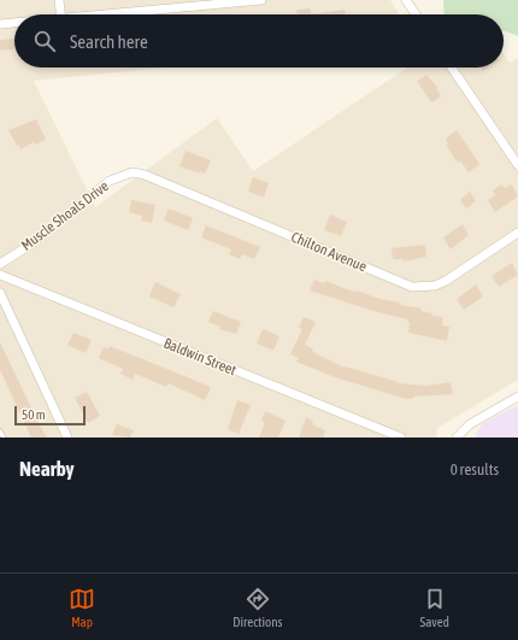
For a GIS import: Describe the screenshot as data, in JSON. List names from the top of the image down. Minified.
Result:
{"streets":{"street":["Muscle Shoals Drive","Chilton Avenue","Baldwin Street"]},"crossings":[["Muscle Shoals Drive","Chilton Avenue"]],"scale_bar":"50 m","page":{"search":"Search here","scale":"50 m","heading":["Nearby","0 results"],"nav":["Map","Directions","Saved"]}}
